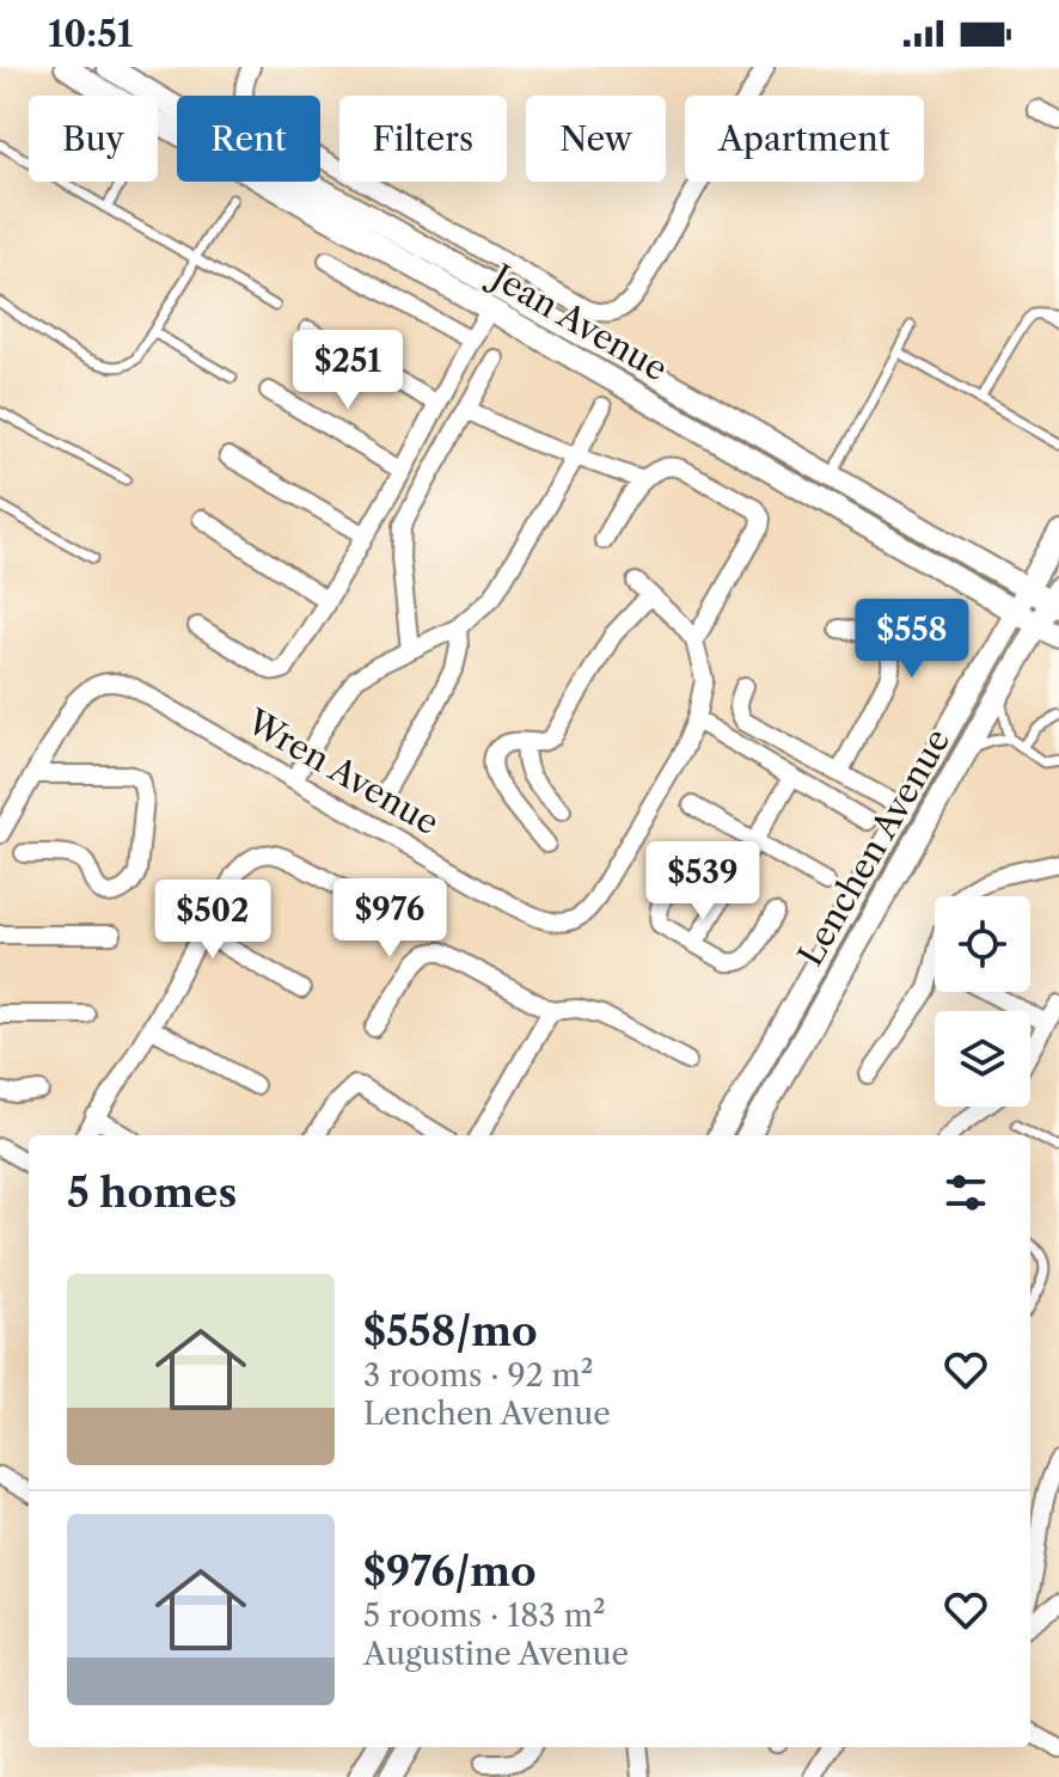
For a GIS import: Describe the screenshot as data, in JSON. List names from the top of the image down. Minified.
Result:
{"streets":{"main road":["Jean Avenue","Lenchen Avenue"],"street":["Wren Avenue"]},"crossings":[["Jean Avenue","Lenchen Avenue"]],"page":{"status":"10:51","chip":["Buy","Rent","Filters","New","Apartment"],"price":["$251","$558","$539","$976","$502"],"heading":"5 homes","list":[{"name":"$558/mo","note":"3 rooms · 92 m² · Lenchen Avenue"},{"name":"$976/mo","note":"5 rooms · 183 m² · Augustine Avenue"}]}}
